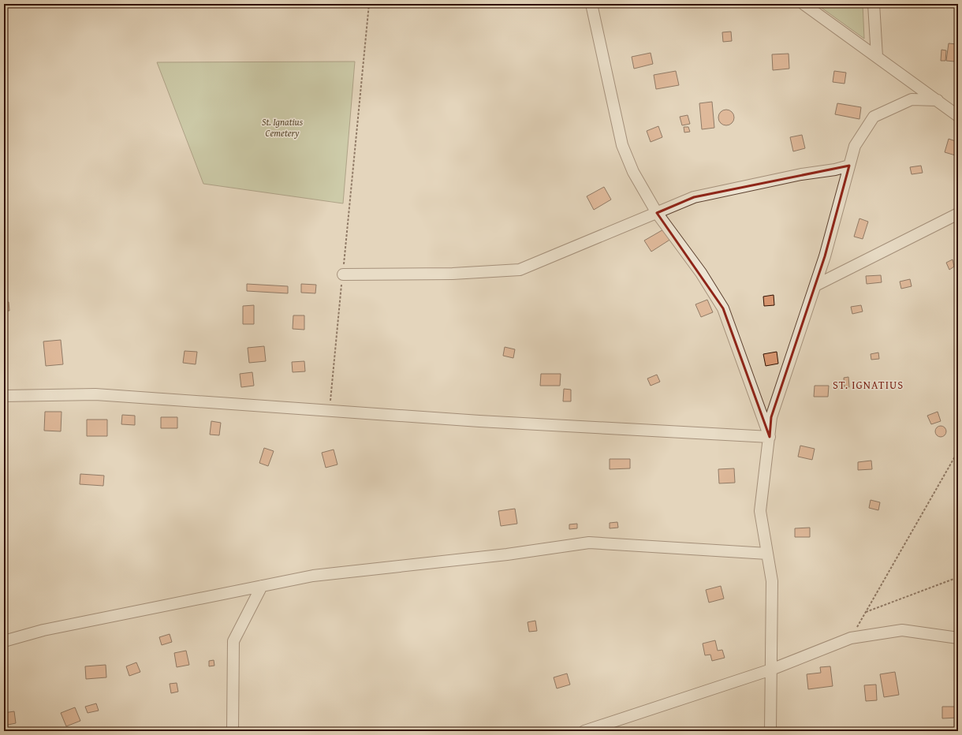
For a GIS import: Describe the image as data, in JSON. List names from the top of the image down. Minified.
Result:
{"districts":["ST. IGNATIUS"],"parks":["St. Ignatius Cemetery"]}
